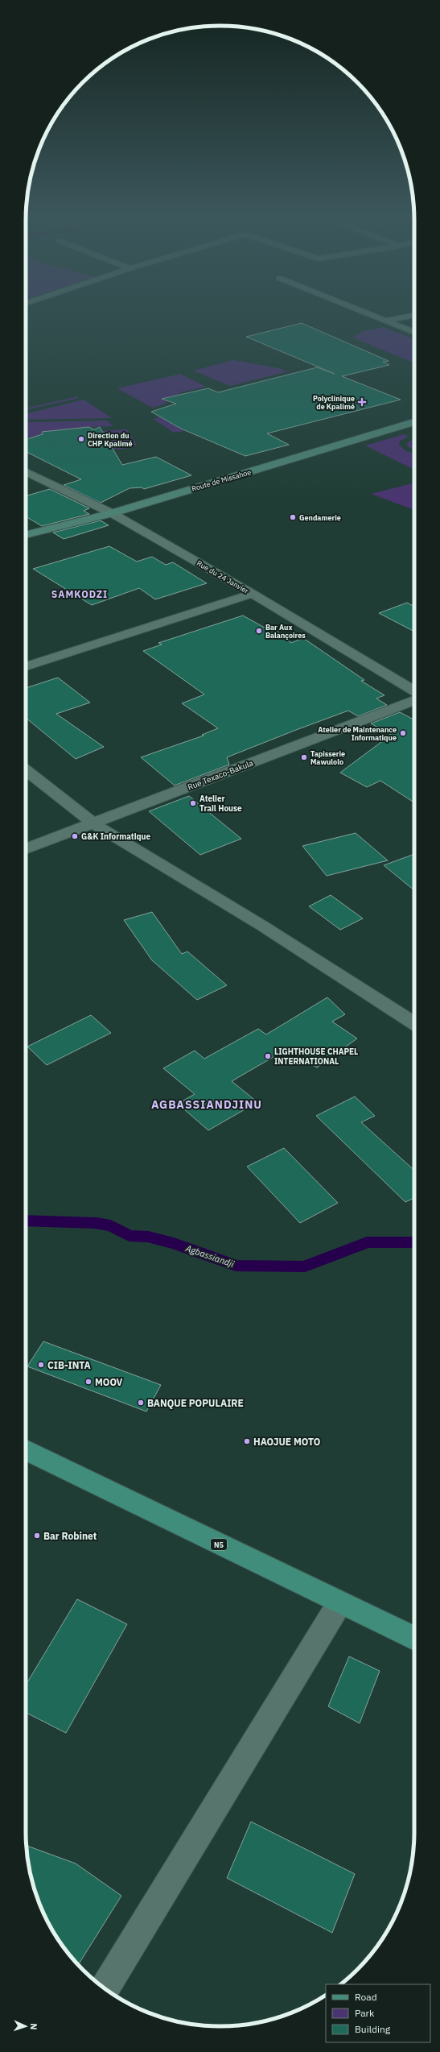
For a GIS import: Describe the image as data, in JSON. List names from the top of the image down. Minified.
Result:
{"streets":{"main road":["Route de Missahoe","N5"],"street":["Rue du 24 Janvier","Rue Texaco-Bakula"]},"crossings":[["Route de Missahoe","Rue du 24 Janvier"]],"districts":["SAMKODZI","AGBASSIANDJINU"],"water":["Agbassiandji"],"places":{"health":["Polyclinique de Kpalimé"],"other":["Direction du CHP Kpalimé","Gendamerie","Bar Aux Balançoires","Atelier de Maintenance Informatique","Tapisserie Mawulolo","Atelier Trail House","G&K Informatique","LIGHTHOUSE CHAPEL INTERNATIONAL","CIB-INTA","MOOV","BANQUE POPULAIRE","HAOJUE MOTO","Bar Robinet"]},"legend":["Road","Park","Building"],"north":"right"}
